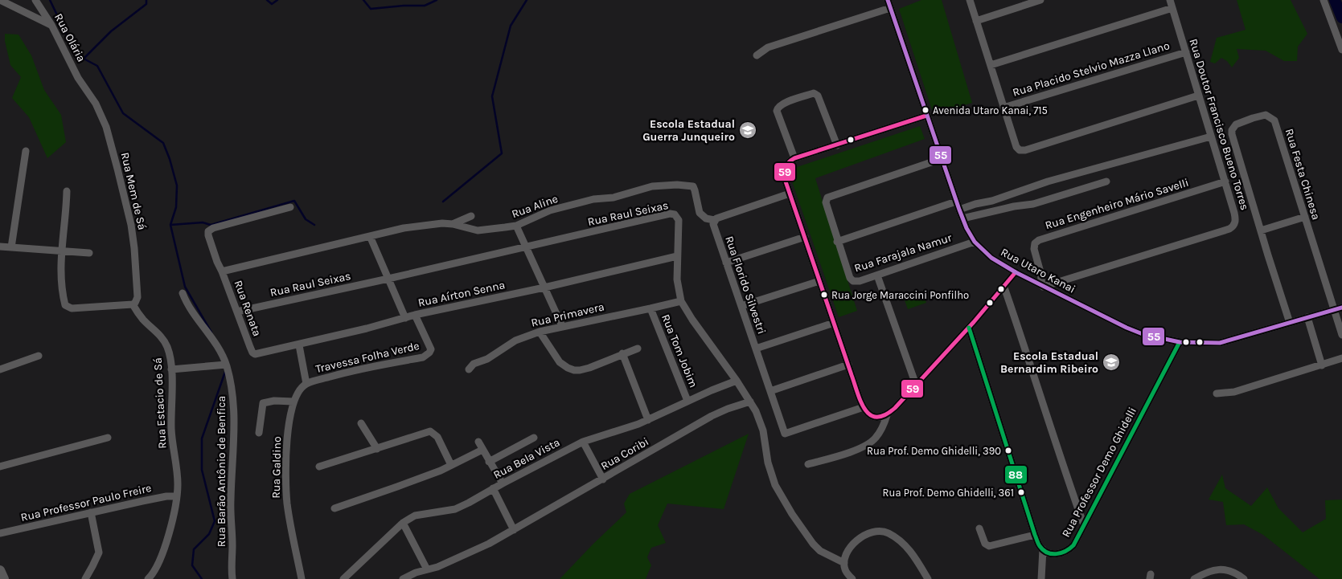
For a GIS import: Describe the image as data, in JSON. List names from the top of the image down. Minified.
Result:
{"streets":{"street":["Rua Olária","Rua Placido Stelvio Mazza Llano","Rua Doutor Francisco Bueno Torres","Rua Festa Chinesa","Rua Mem de Sá","Rua Engenheiro Mário Savelli","Rua Aline","Rua Raul Seixas","Rua Farajala Namur","Rua Utaro Kanai","Rua Florido Silvestri","Rua Aírton Senna","Rua Renata","Rua Primavera","Rua Tom Jobim","Travessa Folha Verde","Rua Estacio de Sá","Rua Coribi","Rua Bela Vista","Rua Galdino","Rua Barão Antônio de Benfica","Rua Professor Demo Ghidelli","Rua Professor Paulo Freire"]},"crossings":[["Rua Olária","Rua Mem de Sá"],["Rua Placido Stelvio Mazza Llano","Rua Doutor Francisco Bueno Torres"],["Rua Doutor Francisco Bueno Torres","Rua Engenheiro Mário Savelli"],["Rua Doutor Francisco Bueno Torres","Rua Utaro Kanai"],["Rua Festa Chinesa","Rua Utaro Kanai"],["Rua Mem de Sá","Rua Estacio de Sá"],["Rua Engenheiro Mário Savelli","Rua Utaro Kanai"],["Rua Aline","Rua Florido Silvestri"],["Rua Aline","Rua Renata"],["Rua Raul Seixas","Rua Aírton Senna"],["Rua Raul Seixas","Rua Renata"],["Rua Raul Seixas","Rua Primavera"],["Rua Raul Seixas","Rua Coribi"],["Rua Raul Seixas","Rua Bela Vista"],["Rua Farajala Namur","Rua Utaro Kanai"],["Rua Utaro Kanai","Rua Professor Demo Ghidelli"],["Rua Aírton Senna","Rua Renata"],["Rua Aírton Senna","Travessa Folha Verde"],["Rua Primavera","Rua Tom Jobim"],["Rua Tom Jobim","Rua Bela Vista"],["Travessa Folha Verde","Rua Galdino"],["Rua Estacio de Sá","Rua Professor Paulo Freire"]],"places":{"other":["Avenida Utaro Kanai, 715","Rua Jorge Maraccini Ponfilho","Rua Prof. Demo Ghidelli, 390","Rua Prof. Demo Ghidelli, 361"],"school or university":["Escola Estadual Guerra Junqueiro","Escola Estadual Bernardim Ribeiro"]},"lines":["transit line 55","transit line 59","transit line 88"]}
